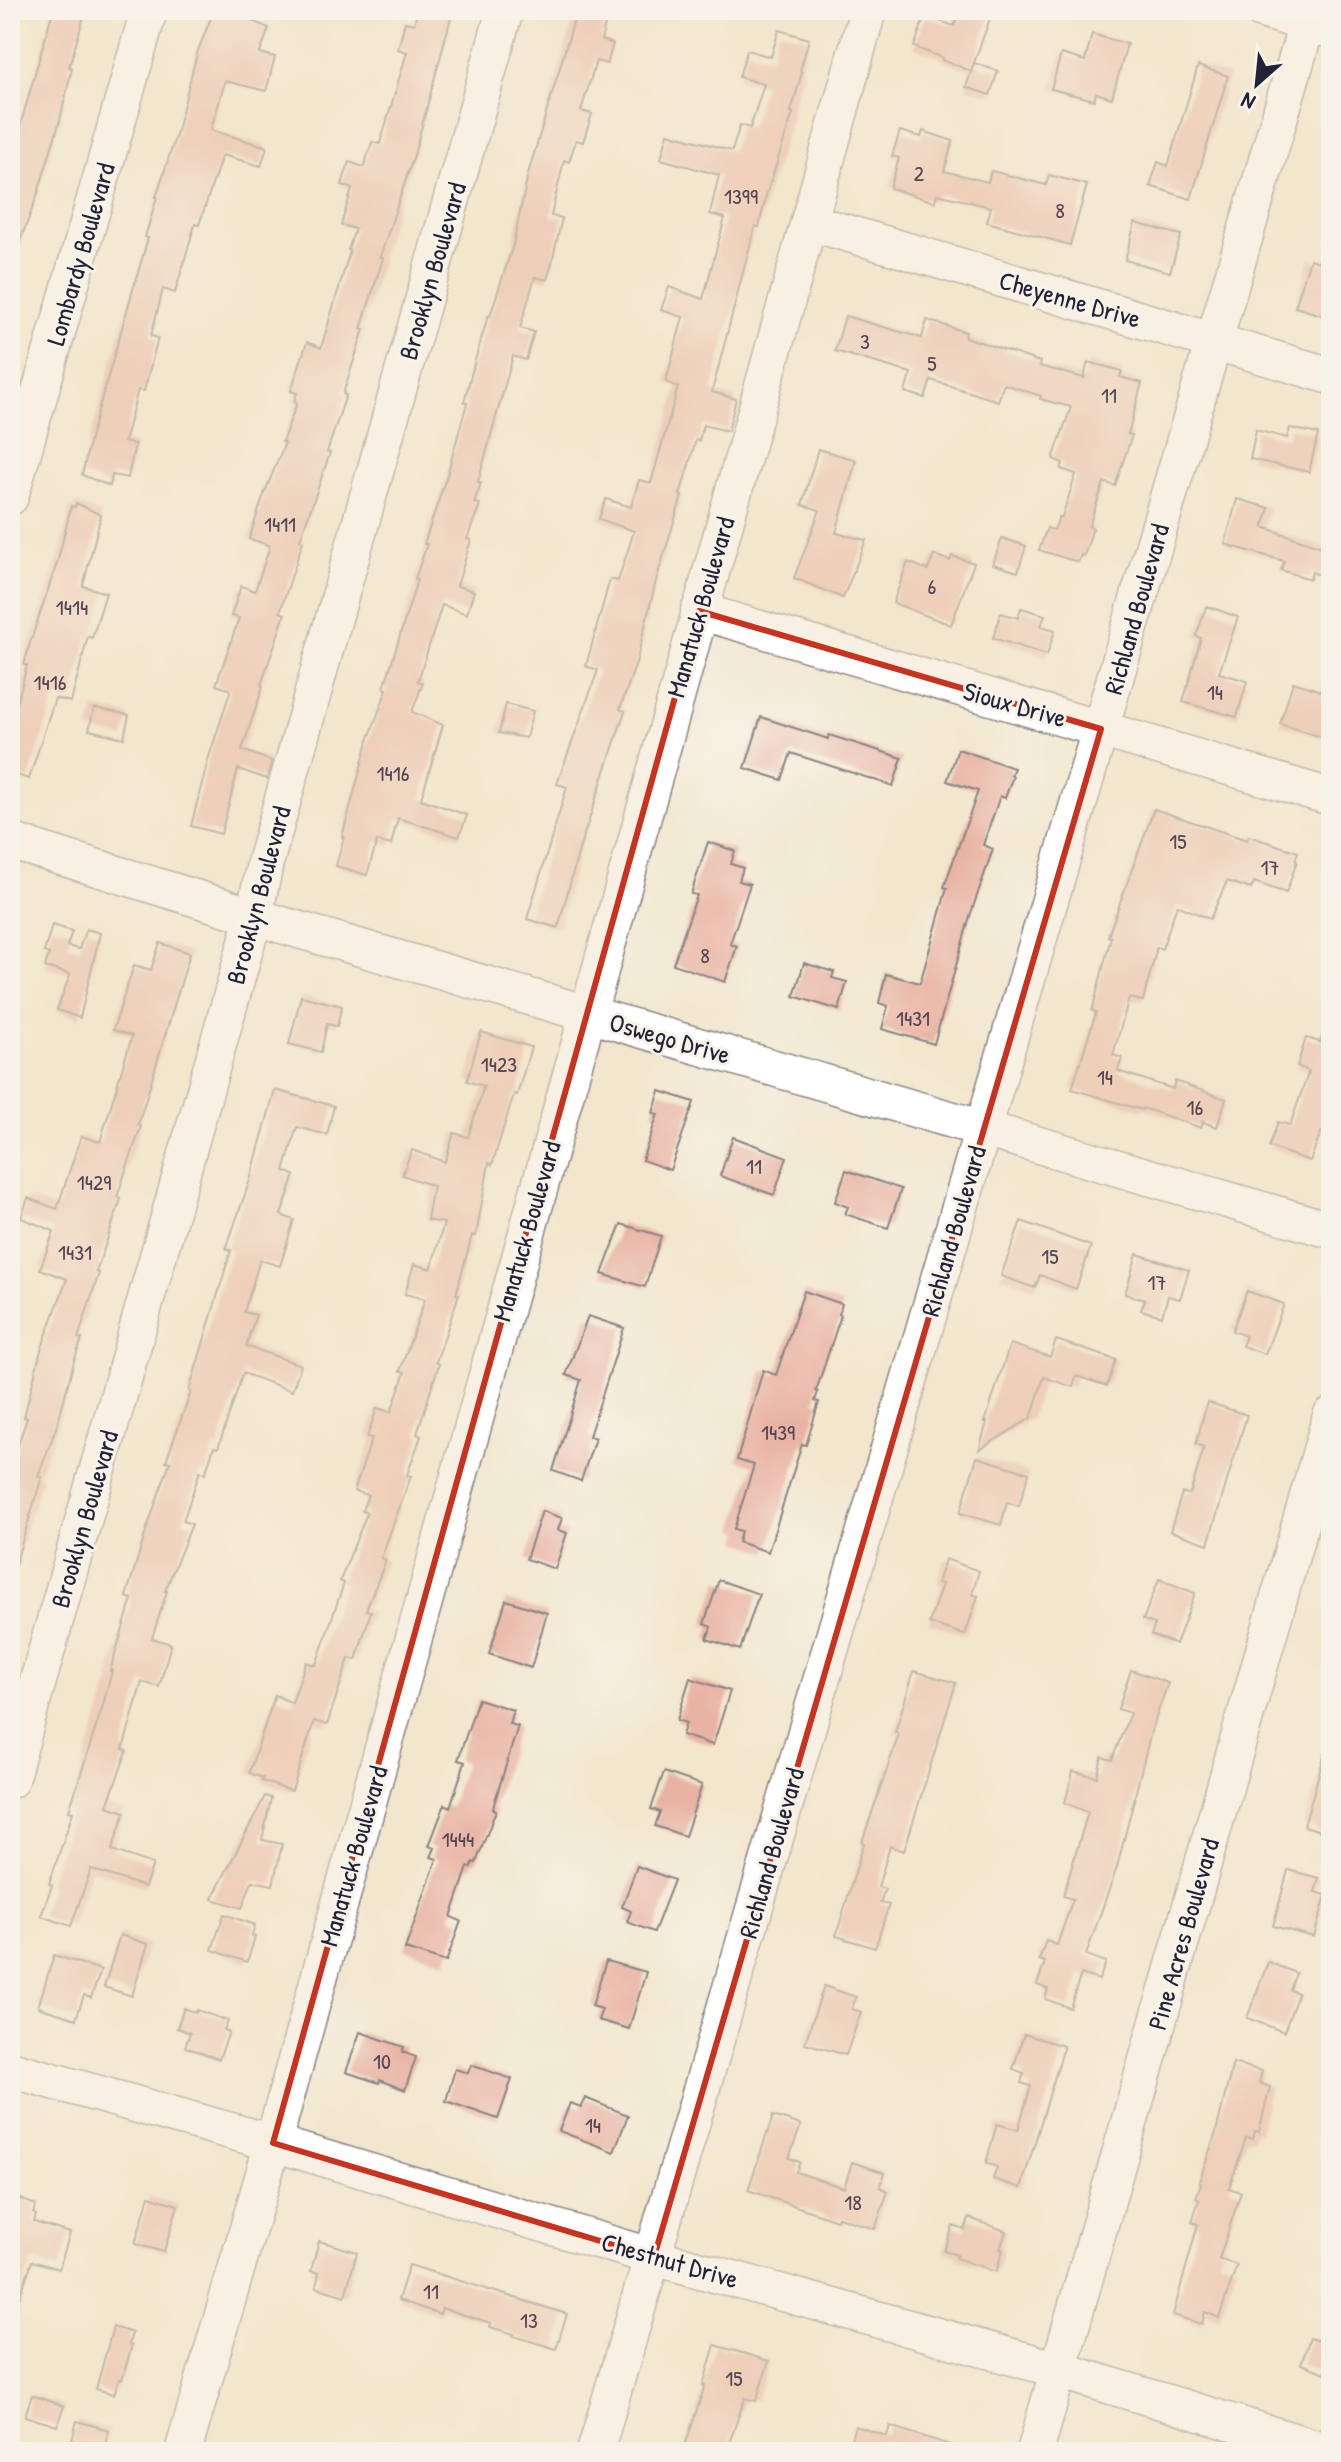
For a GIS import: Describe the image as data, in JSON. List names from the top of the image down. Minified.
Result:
{"streets":{"street":["Lombardy Boulevard","Brooklyn Boulevard","Cheyenne Drive","Manatuck Boulevard","Richland Boulevard","Sioux Drive","Oswego Drive","Pine Acres Boulevard","Chestnut Drive"]},"crossings":[["Brooklyn Boulevard","Oswego Drive"],["Cheyenne Drive","Manatuck Boulevard"],["Cheyenne Drive","Richland Boulevard"],["Manatuck Boulevard","Sioux Drive"],["Manatuck Boulevard","Oswego Drive"],["Manatuck Boulevard","Chestnut Drive"],["Richland Boulevard","Sioux Drive"],["Richland Boulevard","Oswego Drive"],["Richland Boulevard","Chestnut Drive"],["Pine Acres Boulevard","Chestnut Drive"]],"house_numbers":["2","1399","8","3","5","11","1411","6","1414","1416","14","1416","15","17","8","1431","1423","14","16","11","1429","1431","15","17","1439","1444","10","14","18","11","13","15"],"north":"bottom left"}
